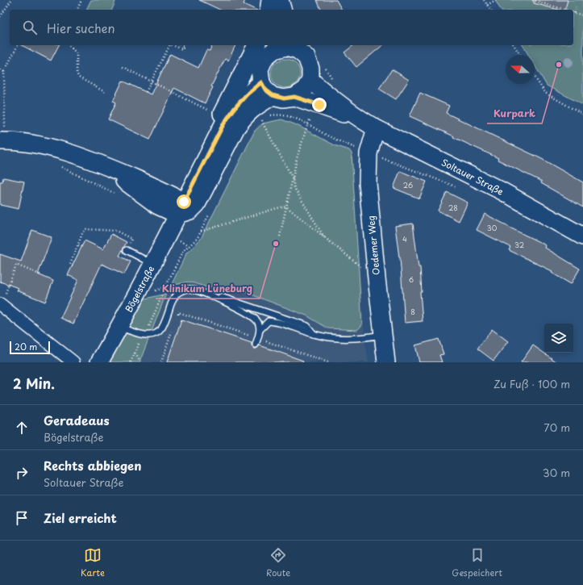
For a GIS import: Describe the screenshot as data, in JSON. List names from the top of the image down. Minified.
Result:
{"streets":{"street":["Soltauer Straße","Oedemer Weg","Bögelstraße"]},"crossings":[["Soltauer Straße","Oedemer Weg"],["Soltauer Straße","Bögelstraße"]],"places":["Kurpark","Klinikum Lüneburg"],"house_numbers":["26","28","30","4","32","6","8"],"scale_bar":"20 m","north":"left","page":{"search":"Hier suchen","scale":"20 m","heading":["2 Min.","Zu Fuß · 100 m"],"list":[["Geradeaus","Bögelstraße","70 m"],["Rechts abbiegen","Soltauer Straße","30 m"],"Ziel erreicht"],"nav":["Karte","Route","Gespeichert"]}}
